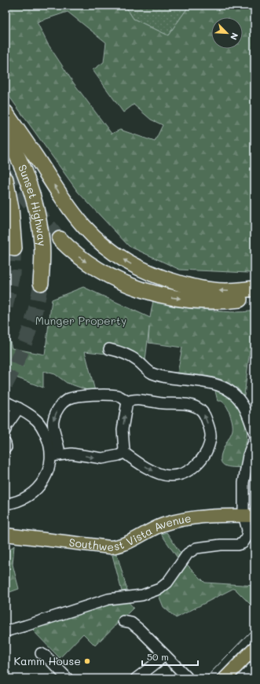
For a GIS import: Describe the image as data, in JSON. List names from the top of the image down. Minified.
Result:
{"streets":{"highway":["Sunset Highway"],"main road":["Southwest Vista Avenue"]},"parks":["Munger Property"],"places":["Kamm House"],"scale_bar":"50 m","north":"bottom right"}
